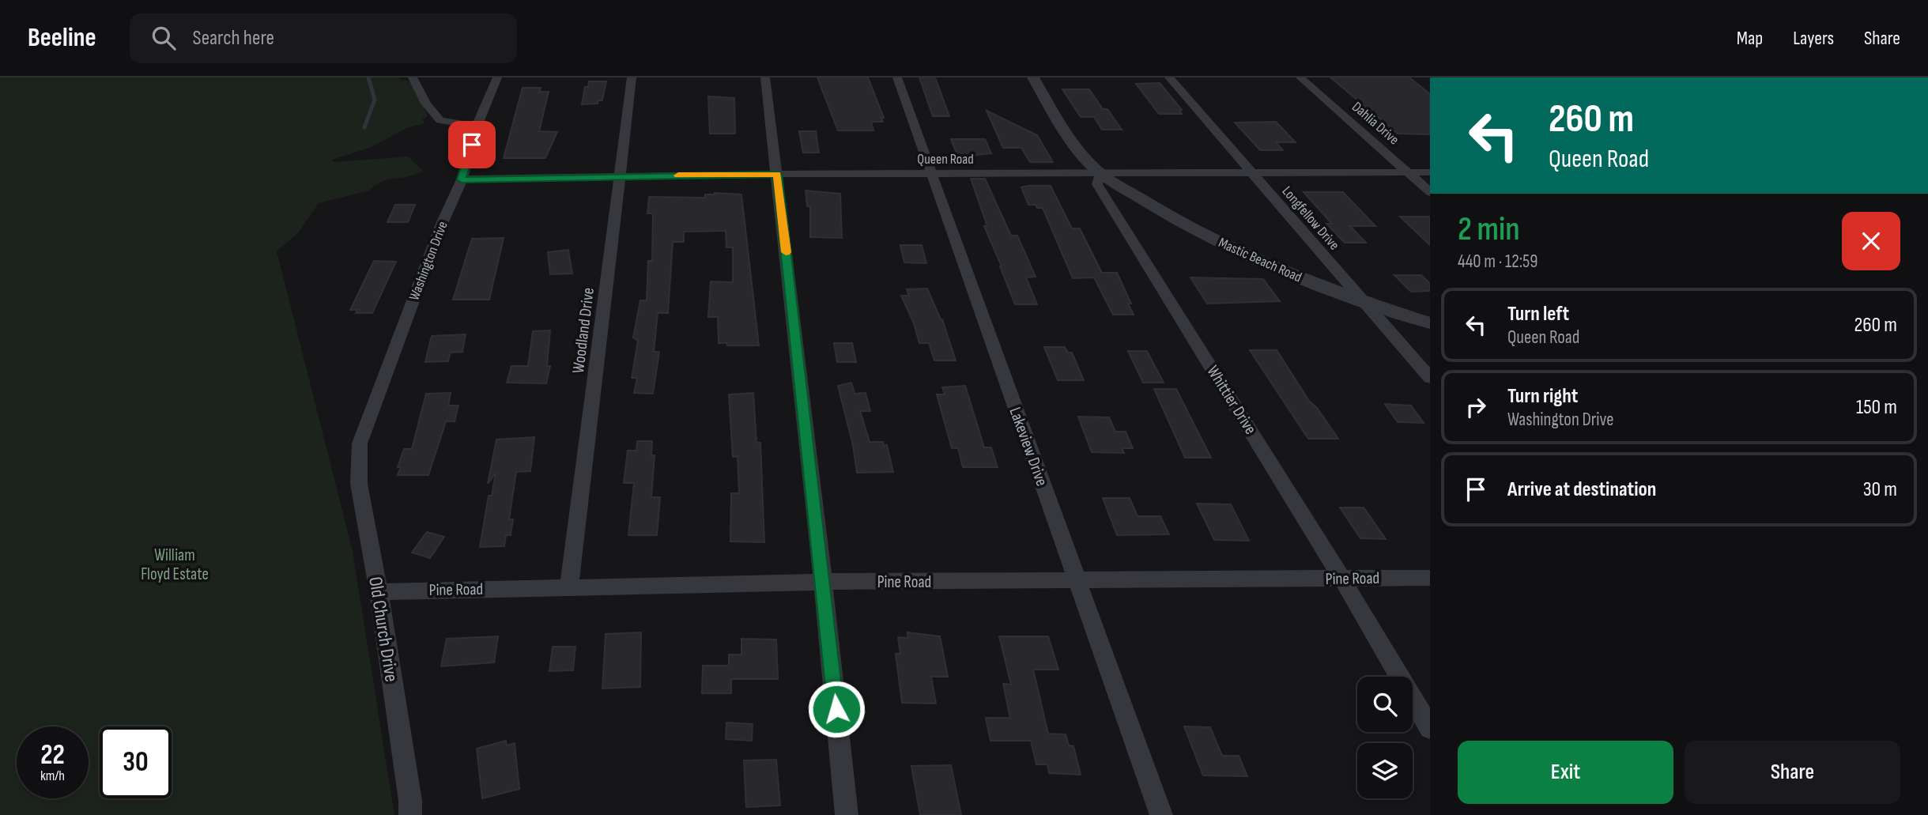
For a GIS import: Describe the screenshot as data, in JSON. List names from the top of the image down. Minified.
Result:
{"streets":{"street":["Dahlia Drive","Queen Road","Longfellow Drive","Mastic Beach Road","Washington Drive","Woodland Drive","Whittier Drive","Lakeview Drive","Pine Road","Old Church Drive"]},"crossings":[["Dahlia Drive","Queen Road"],["Queen Road","Longfellow Drive"],["Queen Road","Mastic Beach Road"],["Queen Road","Washington Drive"],["Queen Road","Woodland Drive"],["Queen Road","Whittier Drive"],["Queen Road","Lakeview Drive"],["Longfellow Drive","Mastic Beach Road"],["Mastic Beach Road","Whittier Drive"],["Washington Drive","Old Church Drive"],["Woodland Drive","Pine Road"],["Whittier Drive","Pine Road"],["Lakeview Drive","Pine Road"],["Pine Road","Old Church Drive"]],"parks":["William Floyd Estate"],"page":{"header":"Beeline","search":"Search here","nav":["Map","Layers","Share"],"turn":["260 m","Queen Road"],"heading":["2 min","440 m · 12:59"],"list":[{"name":"Turn left","note":"Queen Road","value":"260 m"},{"name":"Turn right","note":"Washington Drive","value":"150 m"},{"name":"Arrive at destination","value":"30 m"}],"speed":"22 km/h","limit":"30","buttons":["Exit","Share"]}}
